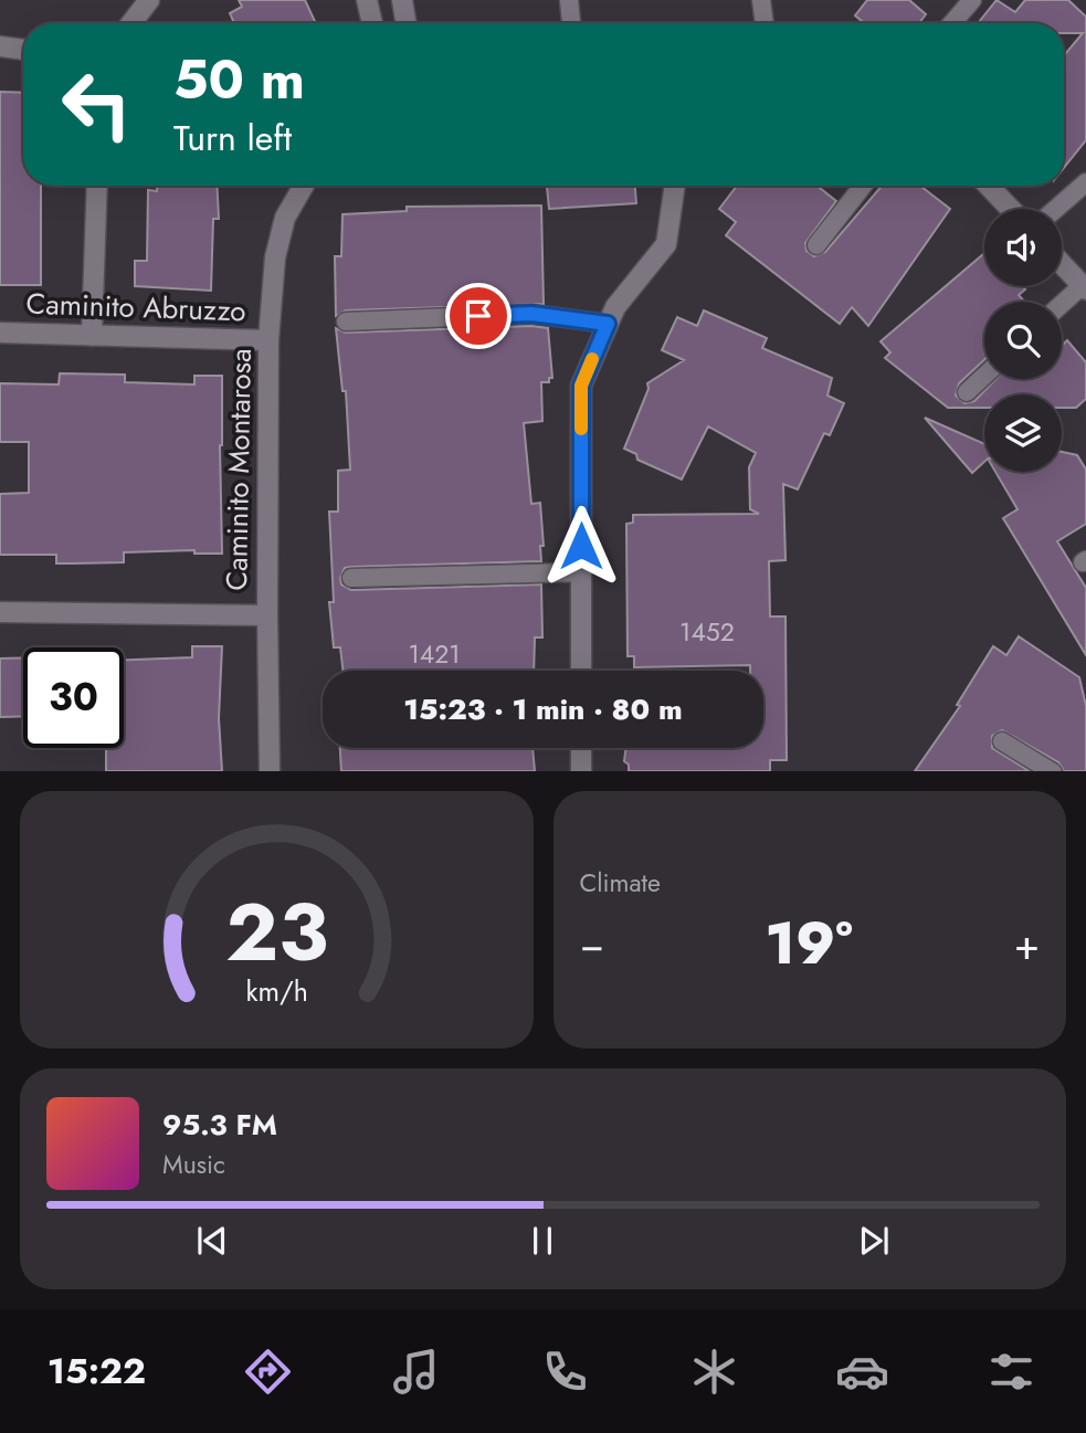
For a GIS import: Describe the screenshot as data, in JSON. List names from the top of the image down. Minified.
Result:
{"streets":{"street":["Caminito Abruzzo","Caminito Montarosa"]},"crossings":[["Caminito Abruzzo","Caminito Montarosa"]],"house_numbers":["1452","1421"],"page":{"turn":["50 m","Turn left"],"limit":"30","trip":"15:23 · 1 min · 80 m","tile":"Climate","heat":["−","19°","+"],"song":["95.3 FM","Music"],"tabs":"15:22","gauge":["23","km/h"]}}
